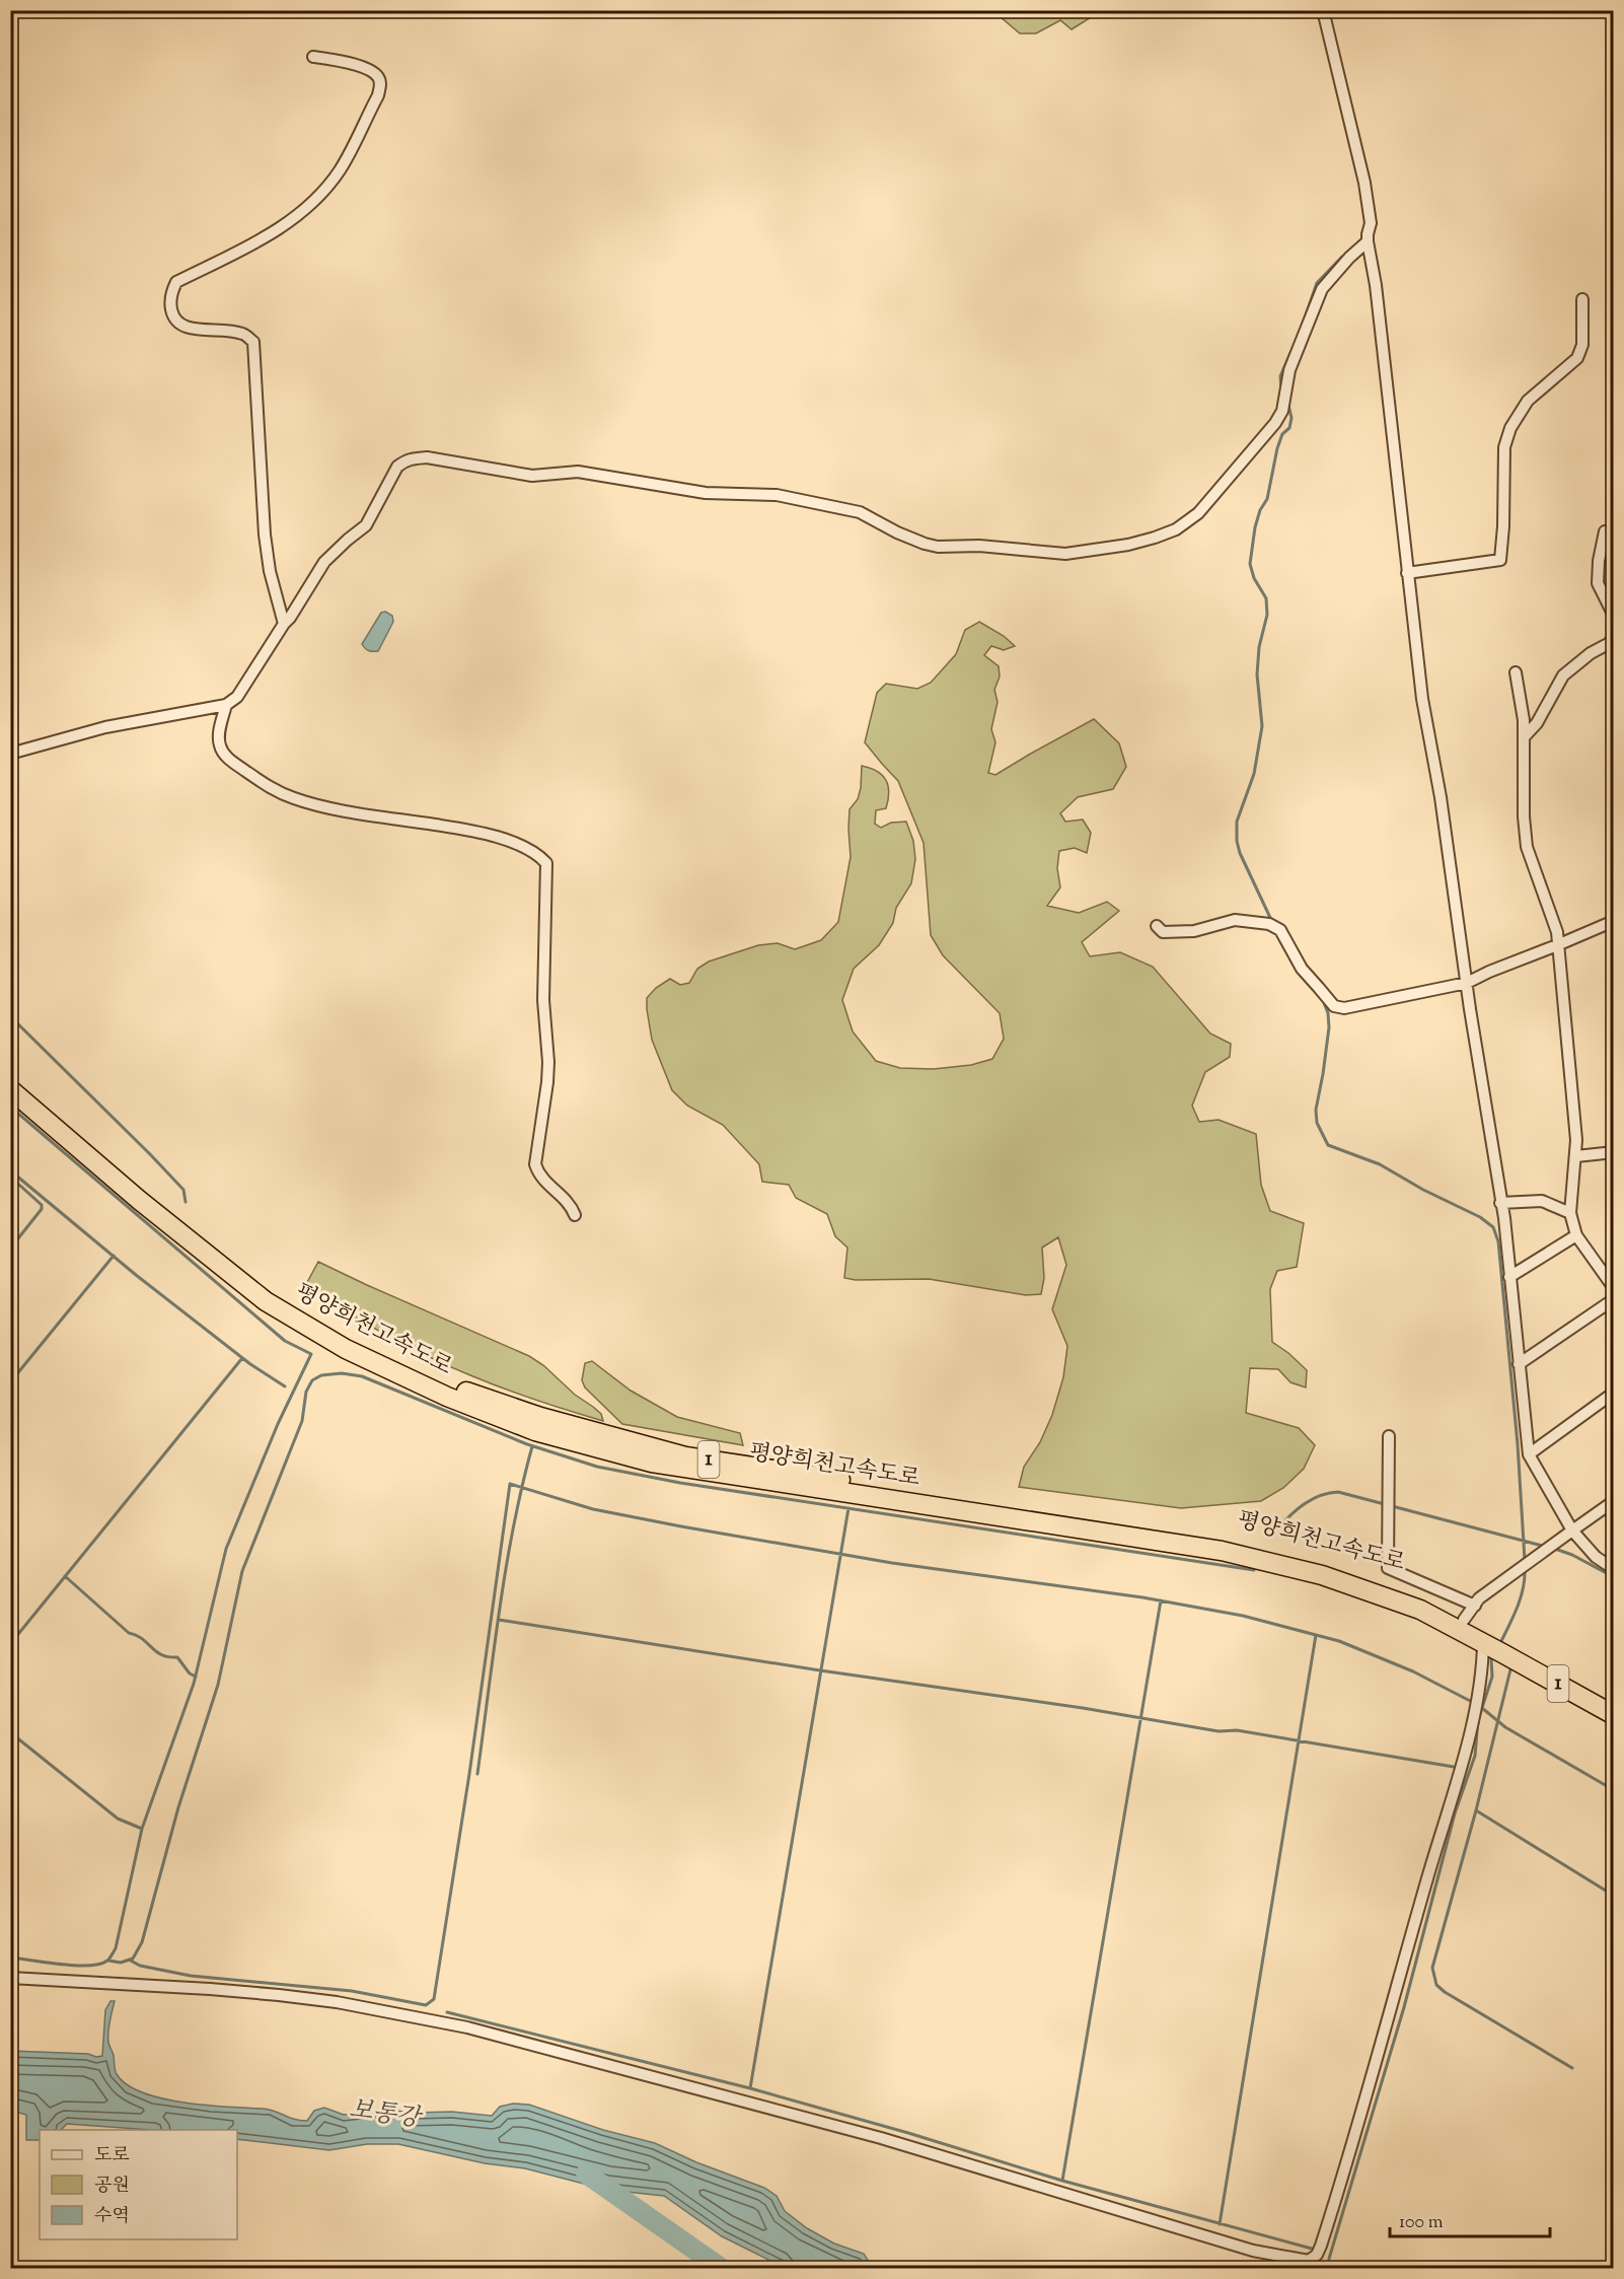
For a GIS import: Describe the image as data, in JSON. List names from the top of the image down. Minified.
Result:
{"streets":{"highway":["평양희천고속도로","1"]},"water":["보통강"],"legend":["도로","공원","수역"],"scale_bar":"100 m"}
